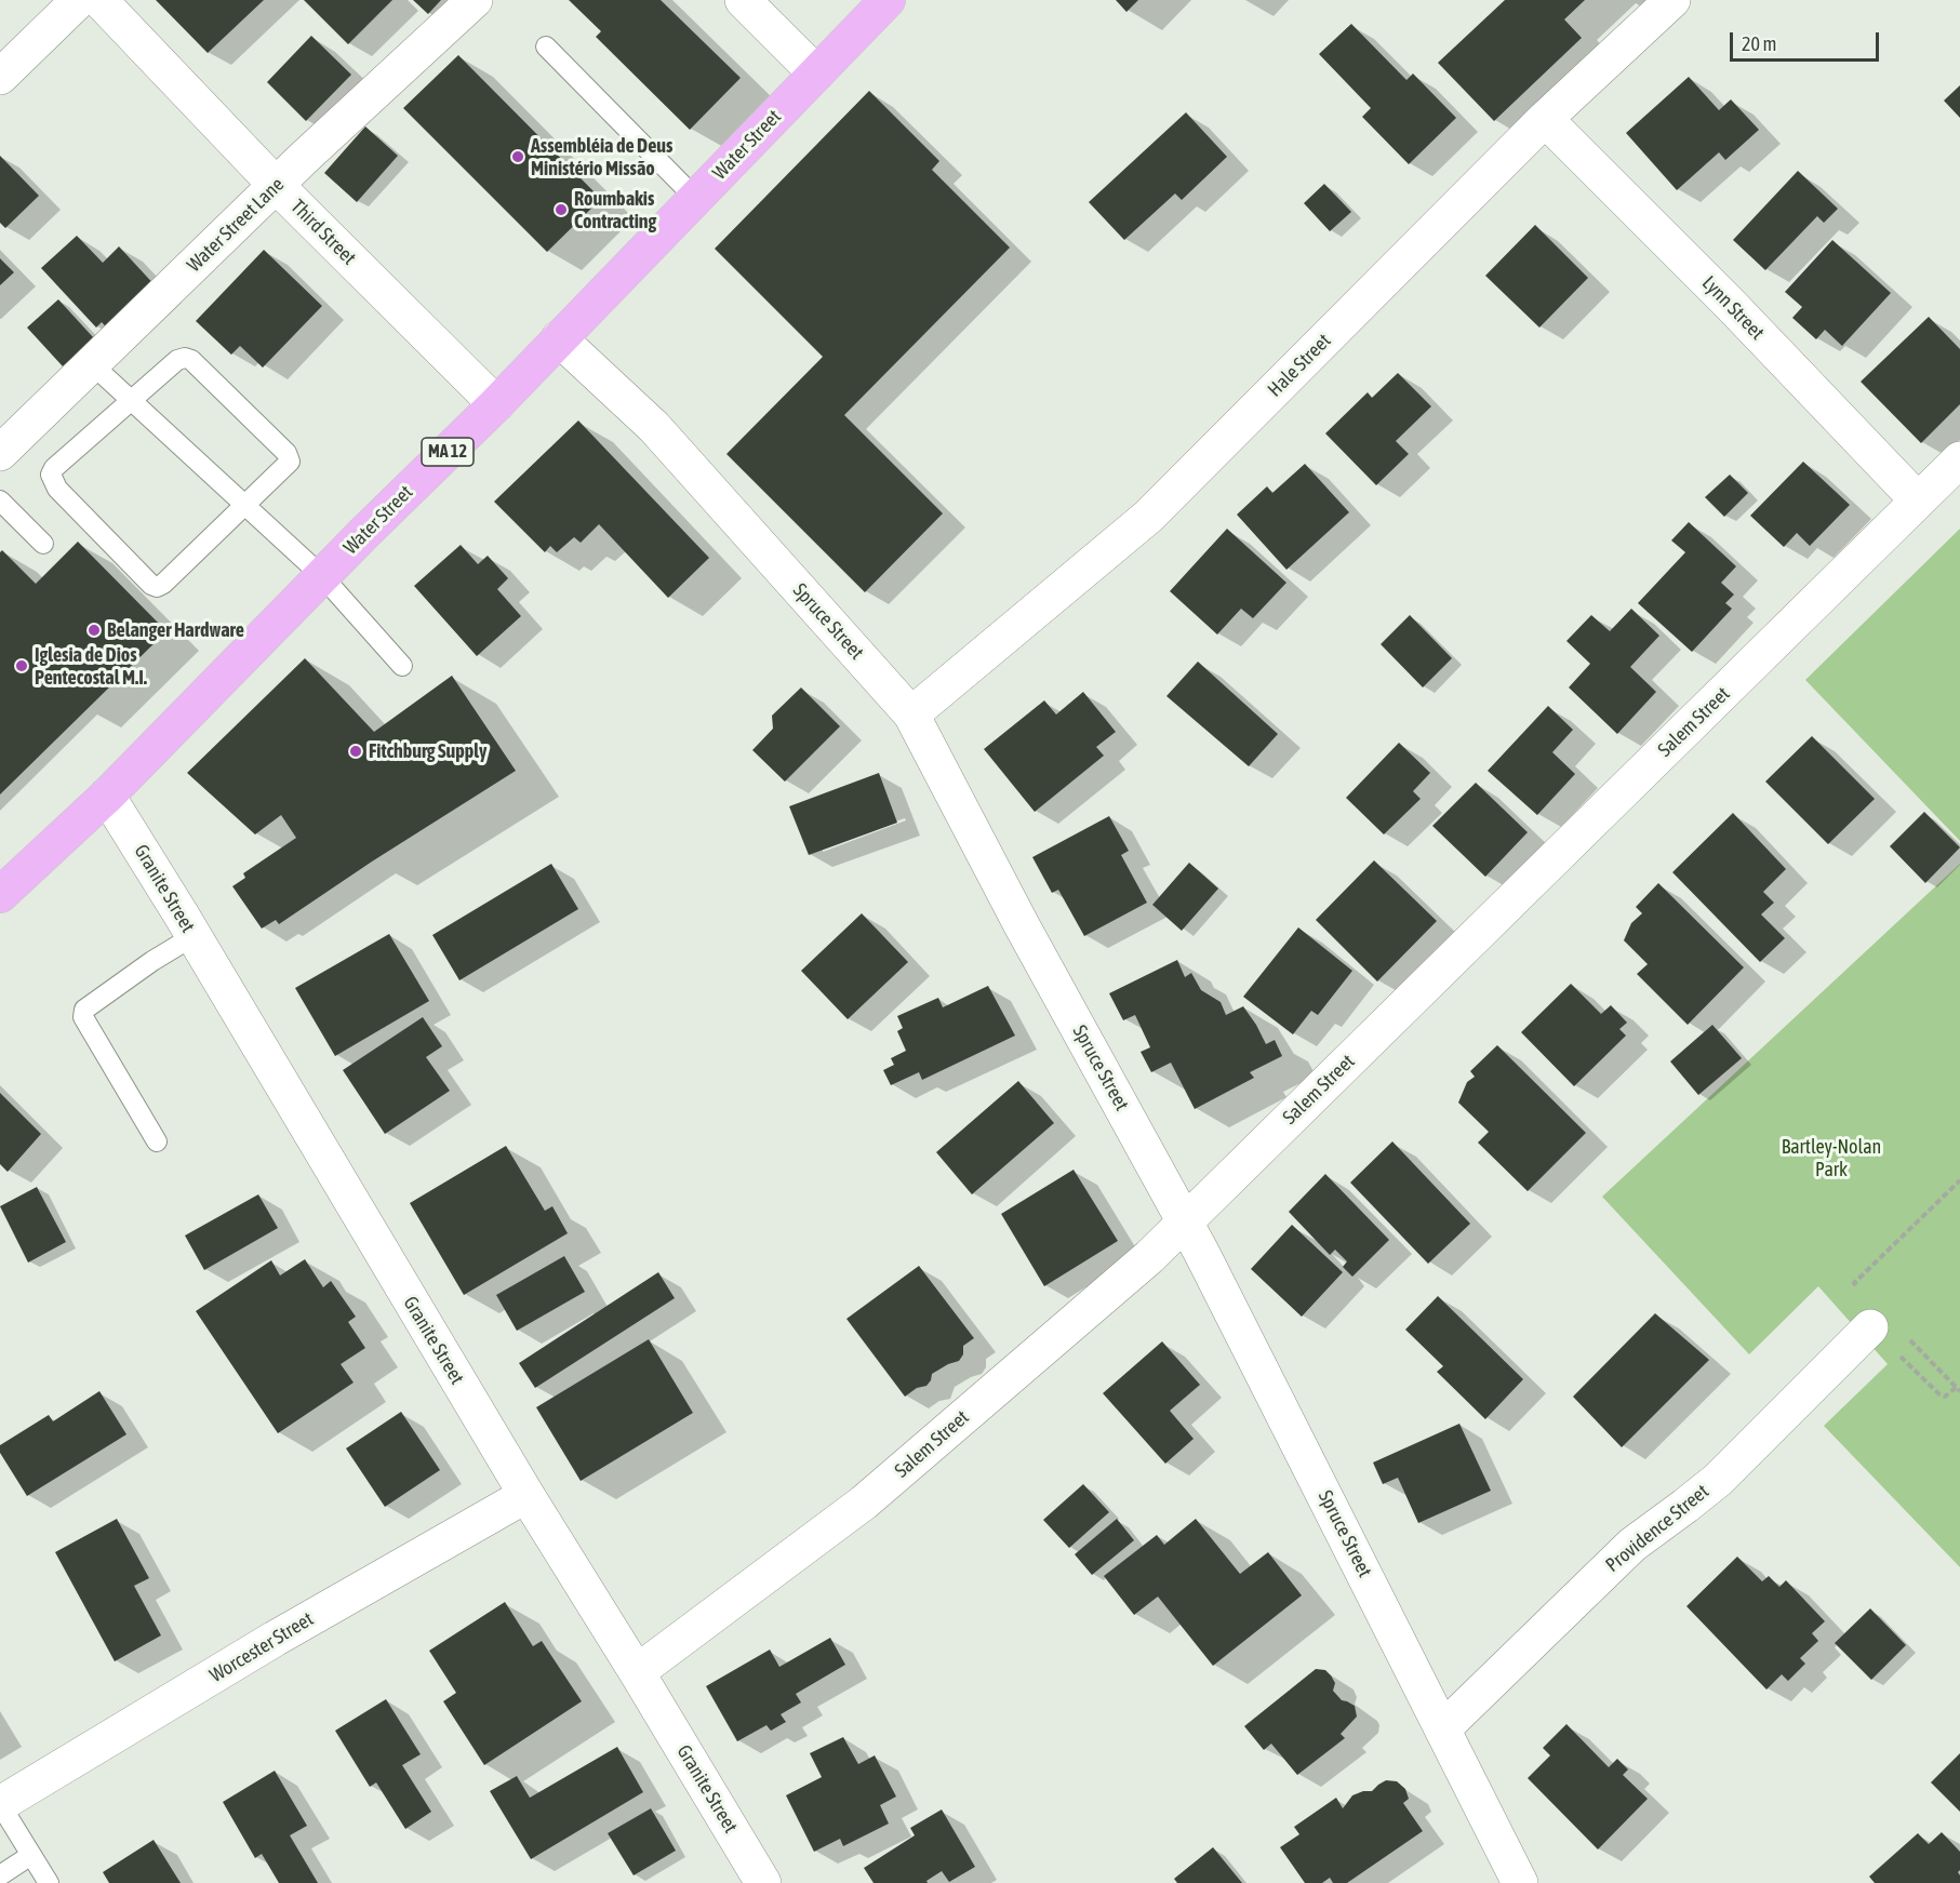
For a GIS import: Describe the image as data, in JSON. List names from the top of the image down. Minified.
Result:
{"streets":{"highway":["Water Street","MA 12"],"street":["Water Street Lane","Third Street","Lynn Street","Hale Street","Spruce Street","Salem Street","Granite Street","Providence Street","Worcester Street"]},"crossings":[["Water Street","Third Street"],["Water Street","Spruce Street"],["Water Street","Granite Street"],["Water Street Lane","Third Street"],["Lynn Street","Hale Street"],["Lynn Street","Salem Street"],["Hale Street","Spruce Street"],["Spruce Street","Salem Street"],["Spruce Street","Providence Street"],["Salem Street","Granite Street"],["Granite Street","Worcester Street"]],"parks":["Bartley-Nolan Park"],"places":["Assembléia de Deus Ministério Missão","Roumbakis Contracting","Belanger Hardware","Iglesia de Dios Pentecostal M.I.","Fitchburg Supply"],"scale_bar":"20 m"}
